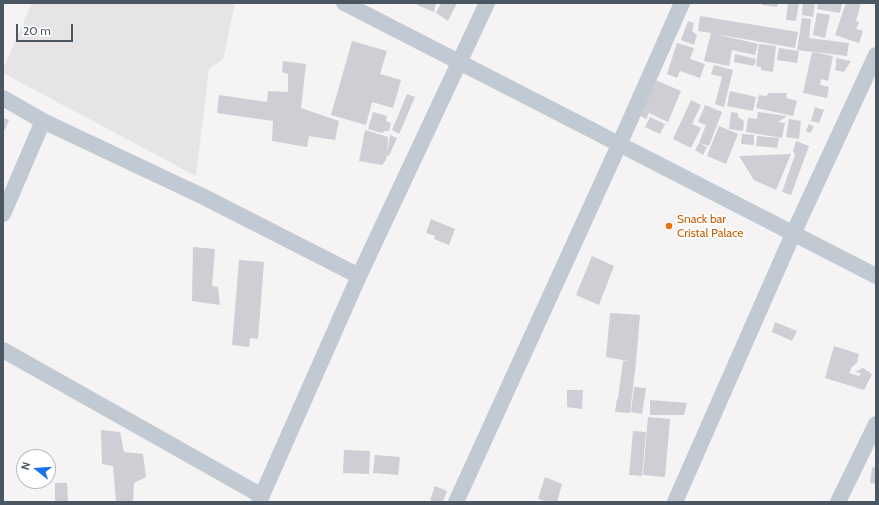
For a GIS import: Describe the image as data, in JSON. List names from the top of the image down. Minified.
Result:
{"places":["Snack bar Cristal Palace"],"scale_bar":"20 m","north":"left"}
